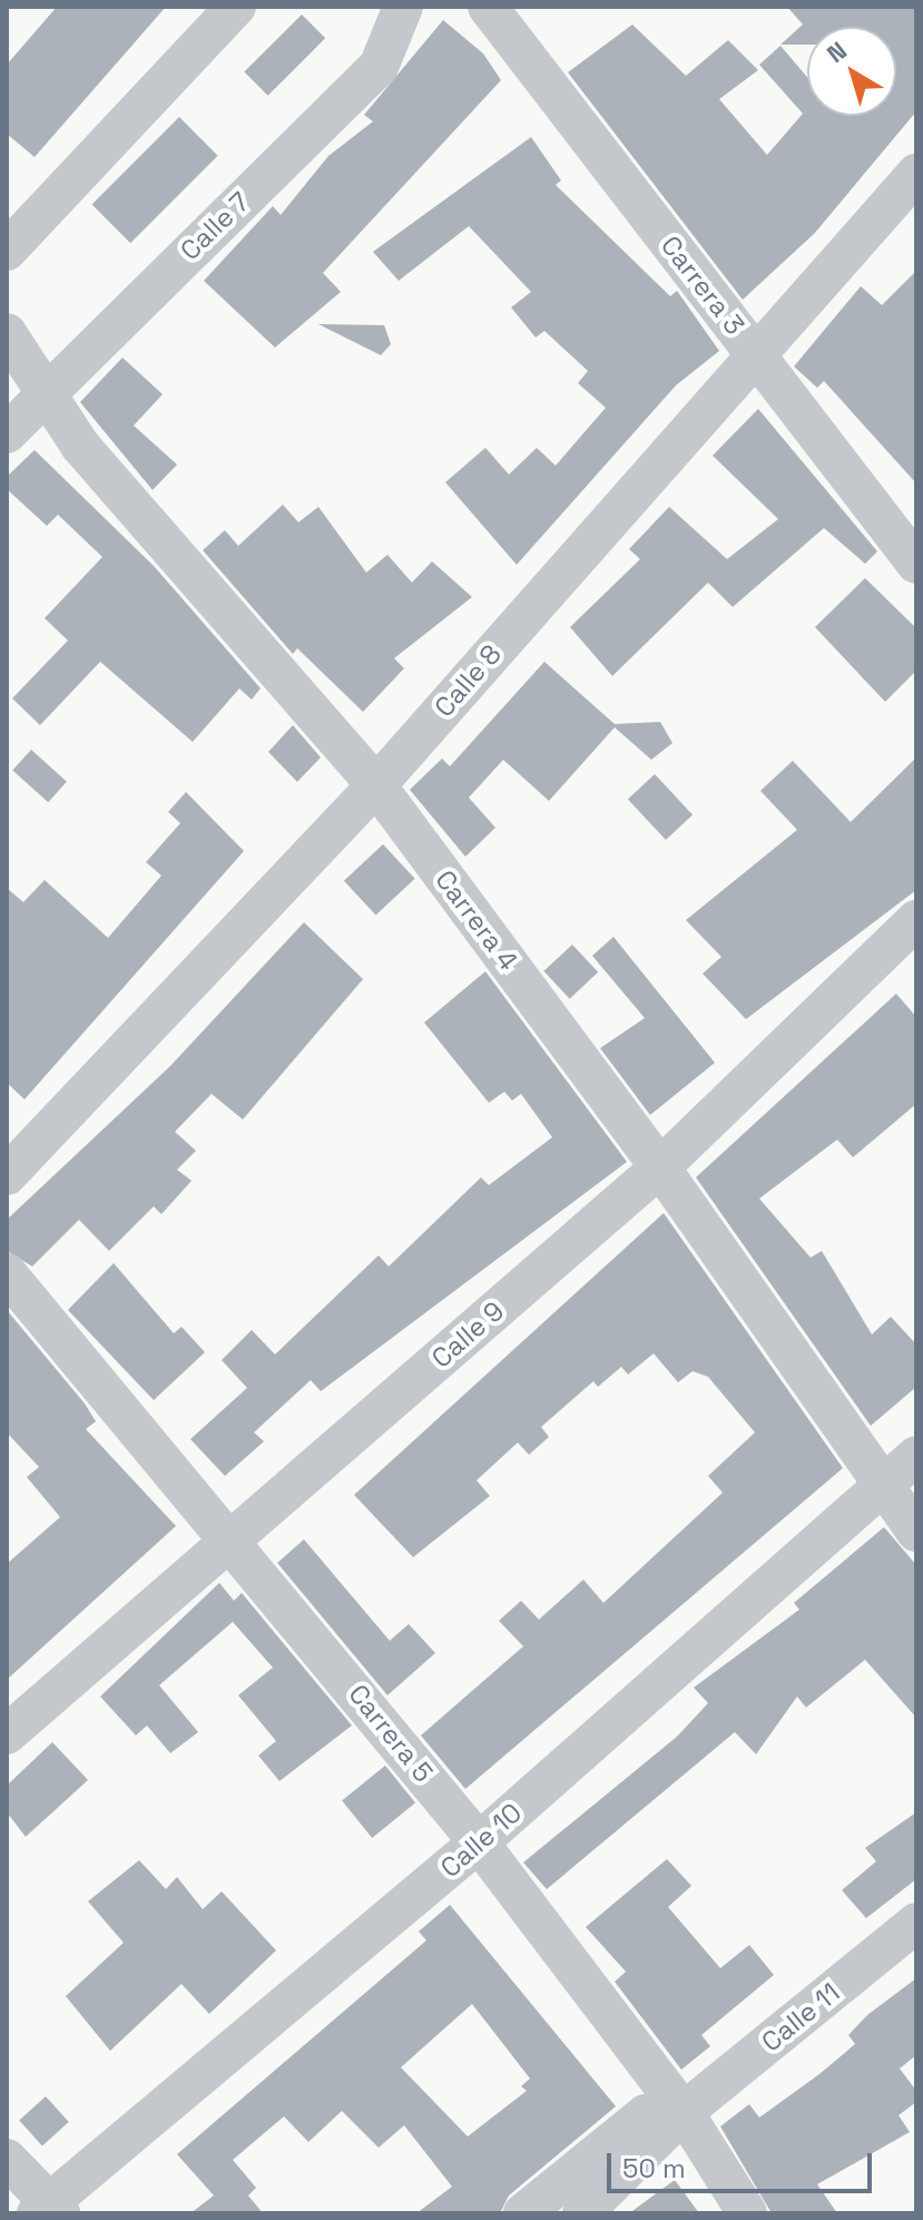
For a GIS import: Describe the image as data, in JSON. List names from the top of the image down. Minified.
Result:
{"streets":{"street":["Calle 7","Carrera 3","Calle 8","Carrera 4","Calle 9","Carrera 5","Calle 10","Calle 11"]},"crossings":[["Calle 7","Carrera 4"],["Carrera 3","Calle 8"],["Calle 8","Carrera 4"],["Carrera 4","Calle 9"],["Carrera 4","Calle 10"],["Calle 9","Carrera 5"],["Carrera 5","Calle 10"],["Carrera 5","Calle 11"]],"scale_bar":"50 m","north":"top left"}
